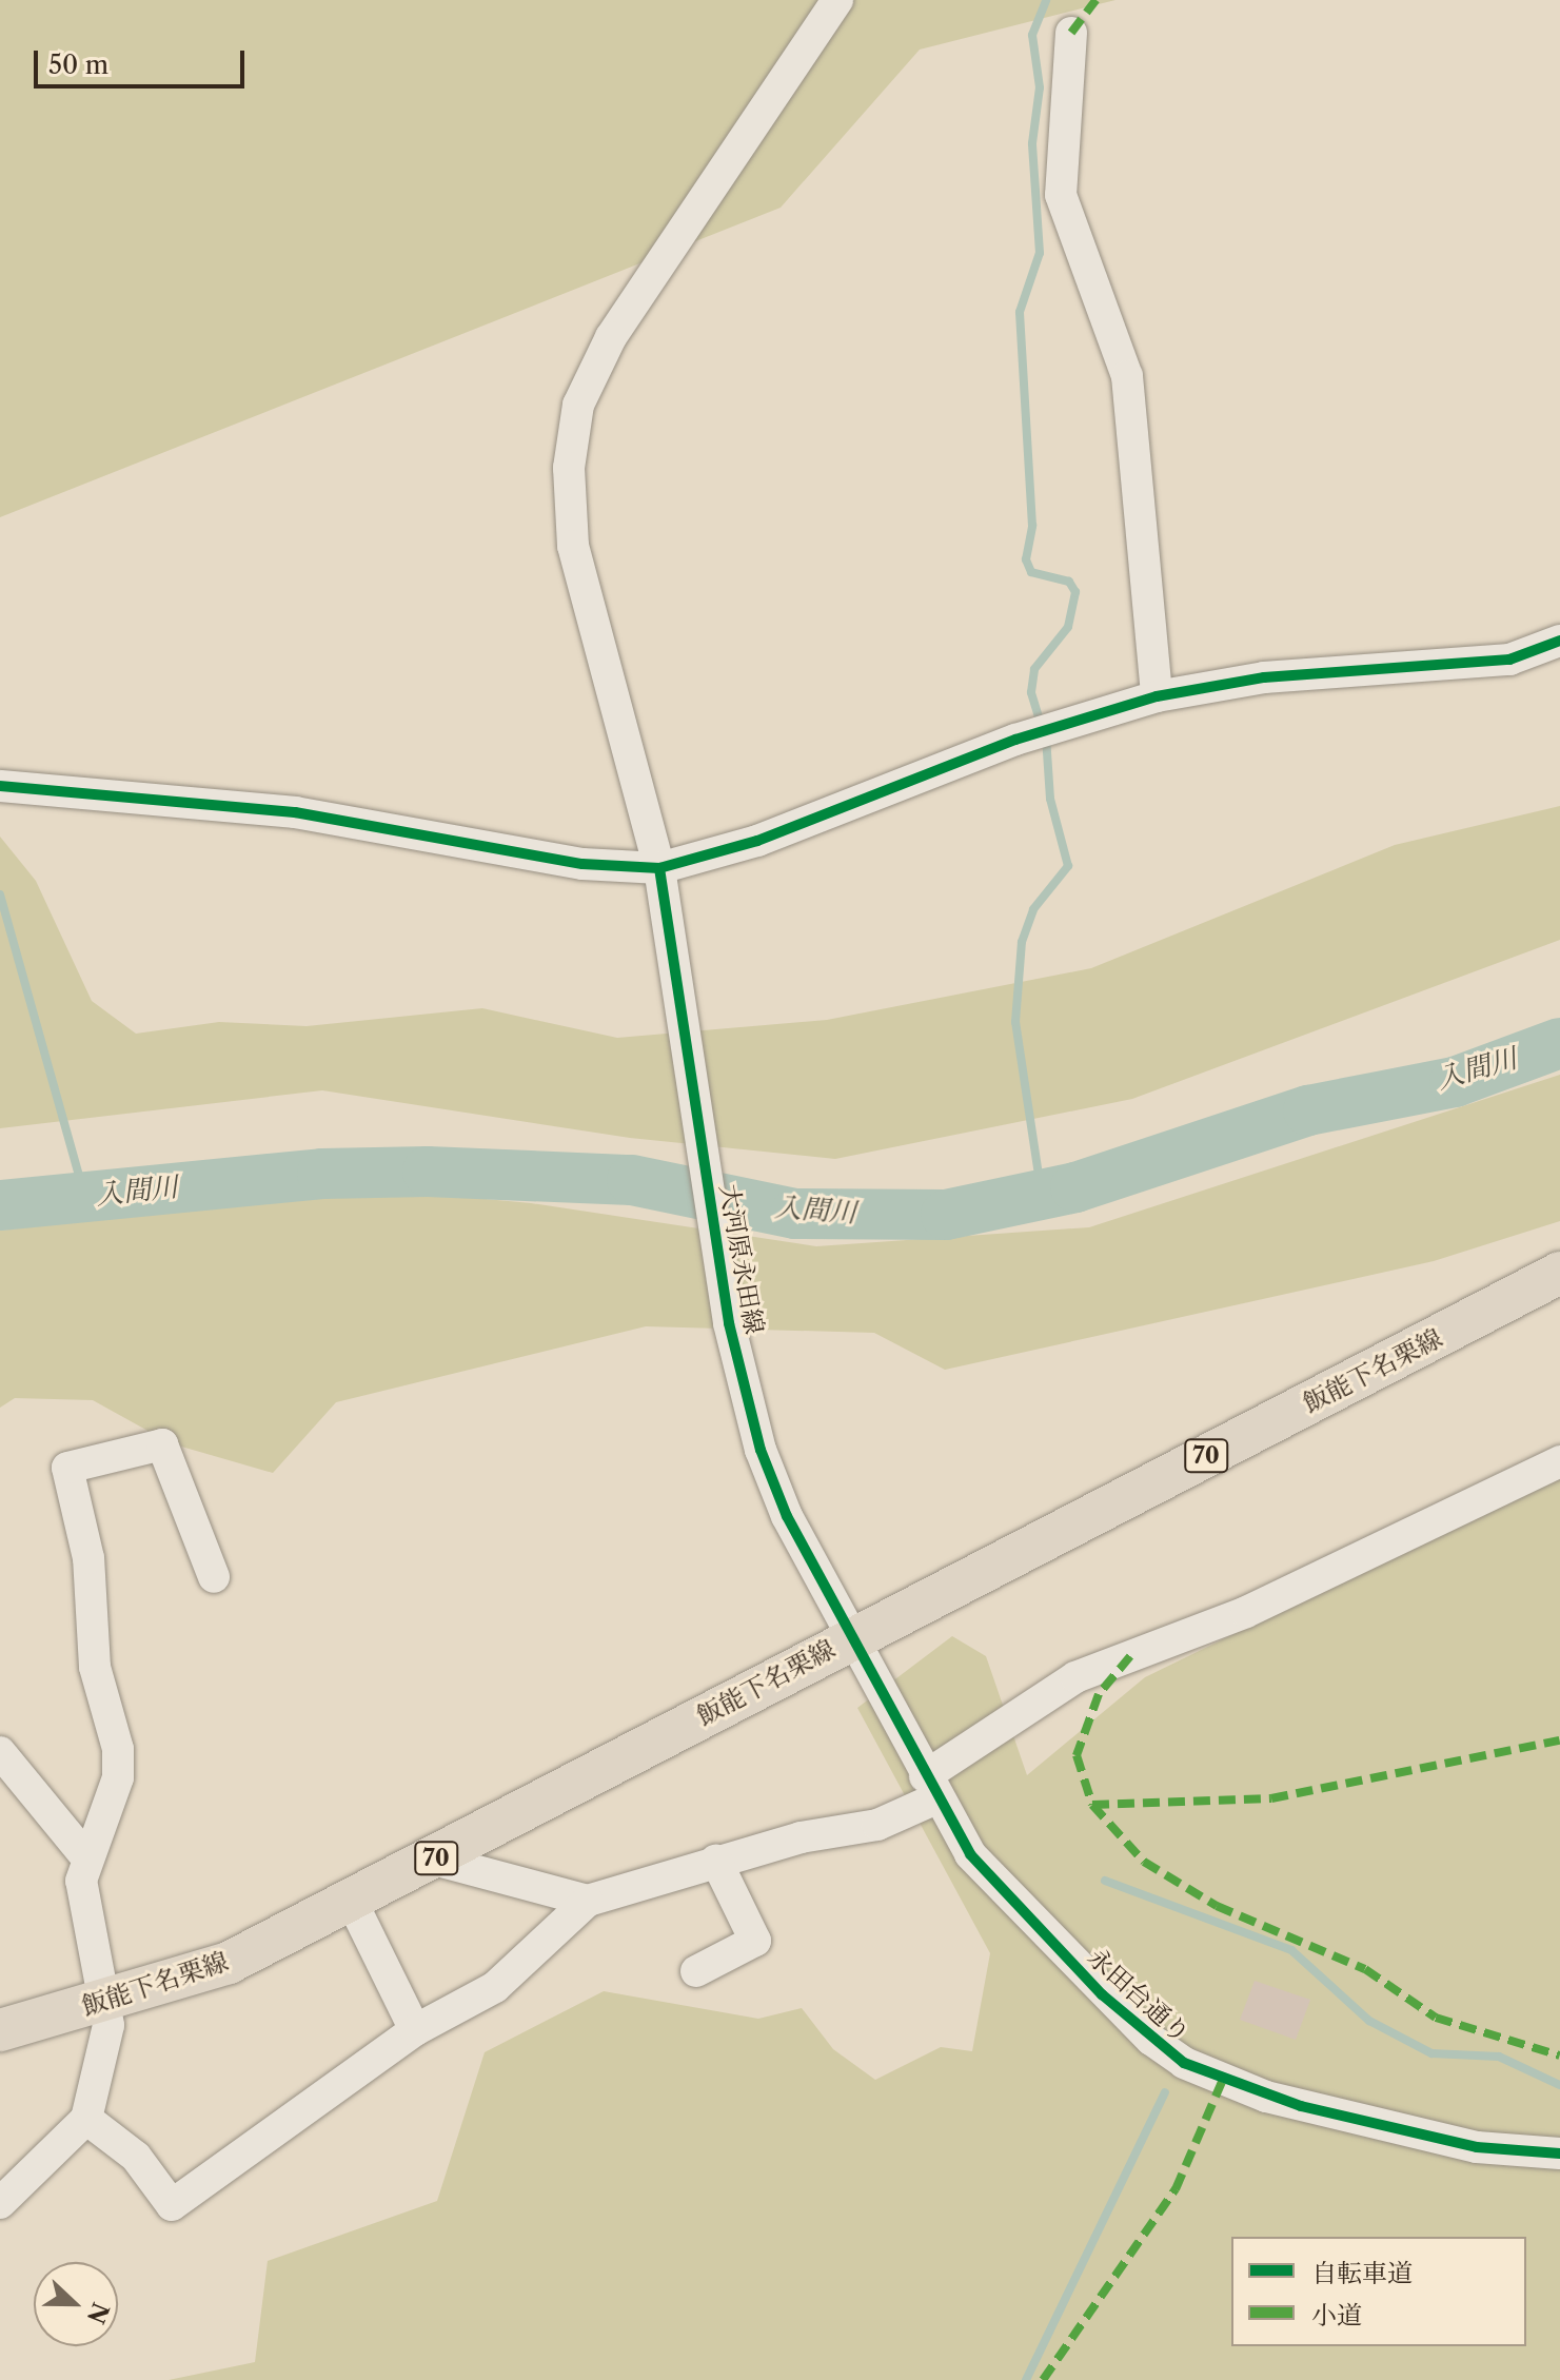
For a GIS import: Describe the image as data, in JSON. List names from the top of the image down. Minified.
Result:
{"streets":{"main road":["飯能下名栗線","70"],"street":["大河原永田線","永田台通り"]},"crossings":[["大河原永田線","飯能下名栗線"],["大河原永田線","永田台通り"],["飯能下名栗線","永田台通り"]],"water":["入間川"],"legend":["自転車道","小道"],"scale_bar":"50 m","north":"right"}
